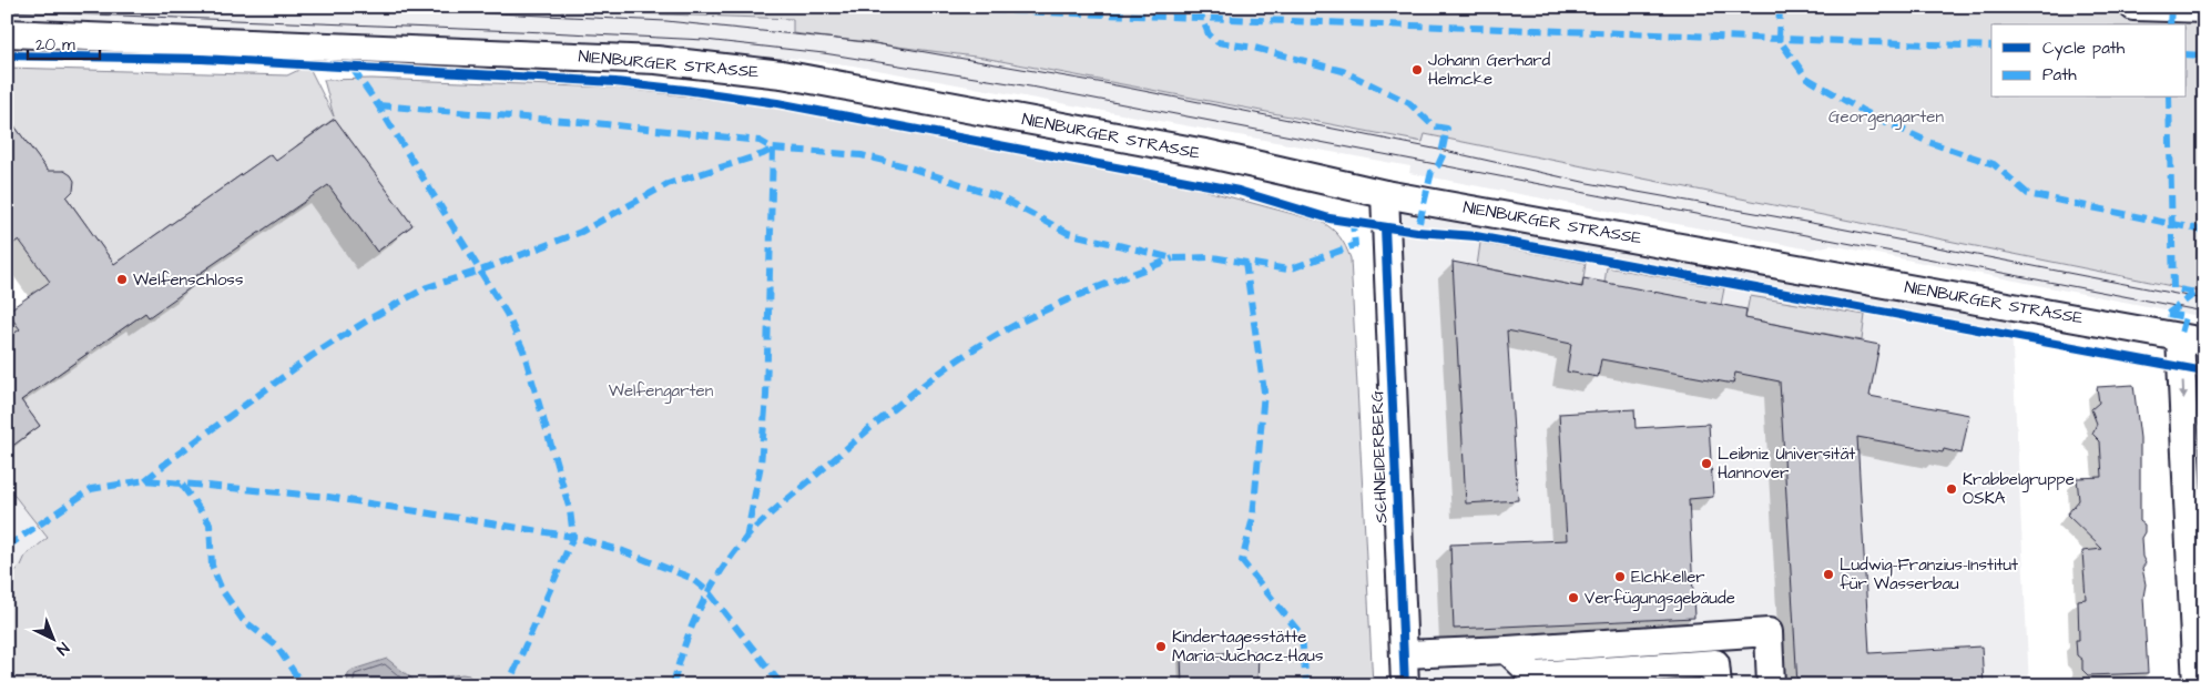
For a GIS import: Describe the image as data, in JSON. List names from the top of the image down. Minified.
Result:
{"streets":{"street":["NIENBURGER STRASSE","SCHNEIDERBERG"]},"crossings":[["NIENBURGER STRASSE","SCHNEIDERBERG"]],"parks":["Georgengarten","Welfengarten"],"places":["Johann Gerhard Helmcke","Welfenschloss","Leibniz Universität Hannover","Krabbelgruppe OSKA","Ludwig-Franzius-Institut für Wasserbau","Elchkeller","Verfügungsgebäude","Kindertagesstätte Maria-Juchacz-Haus"],"legend":["Cycle path","Path"],"scale_bar":"20 m","north":"bottom right"}
